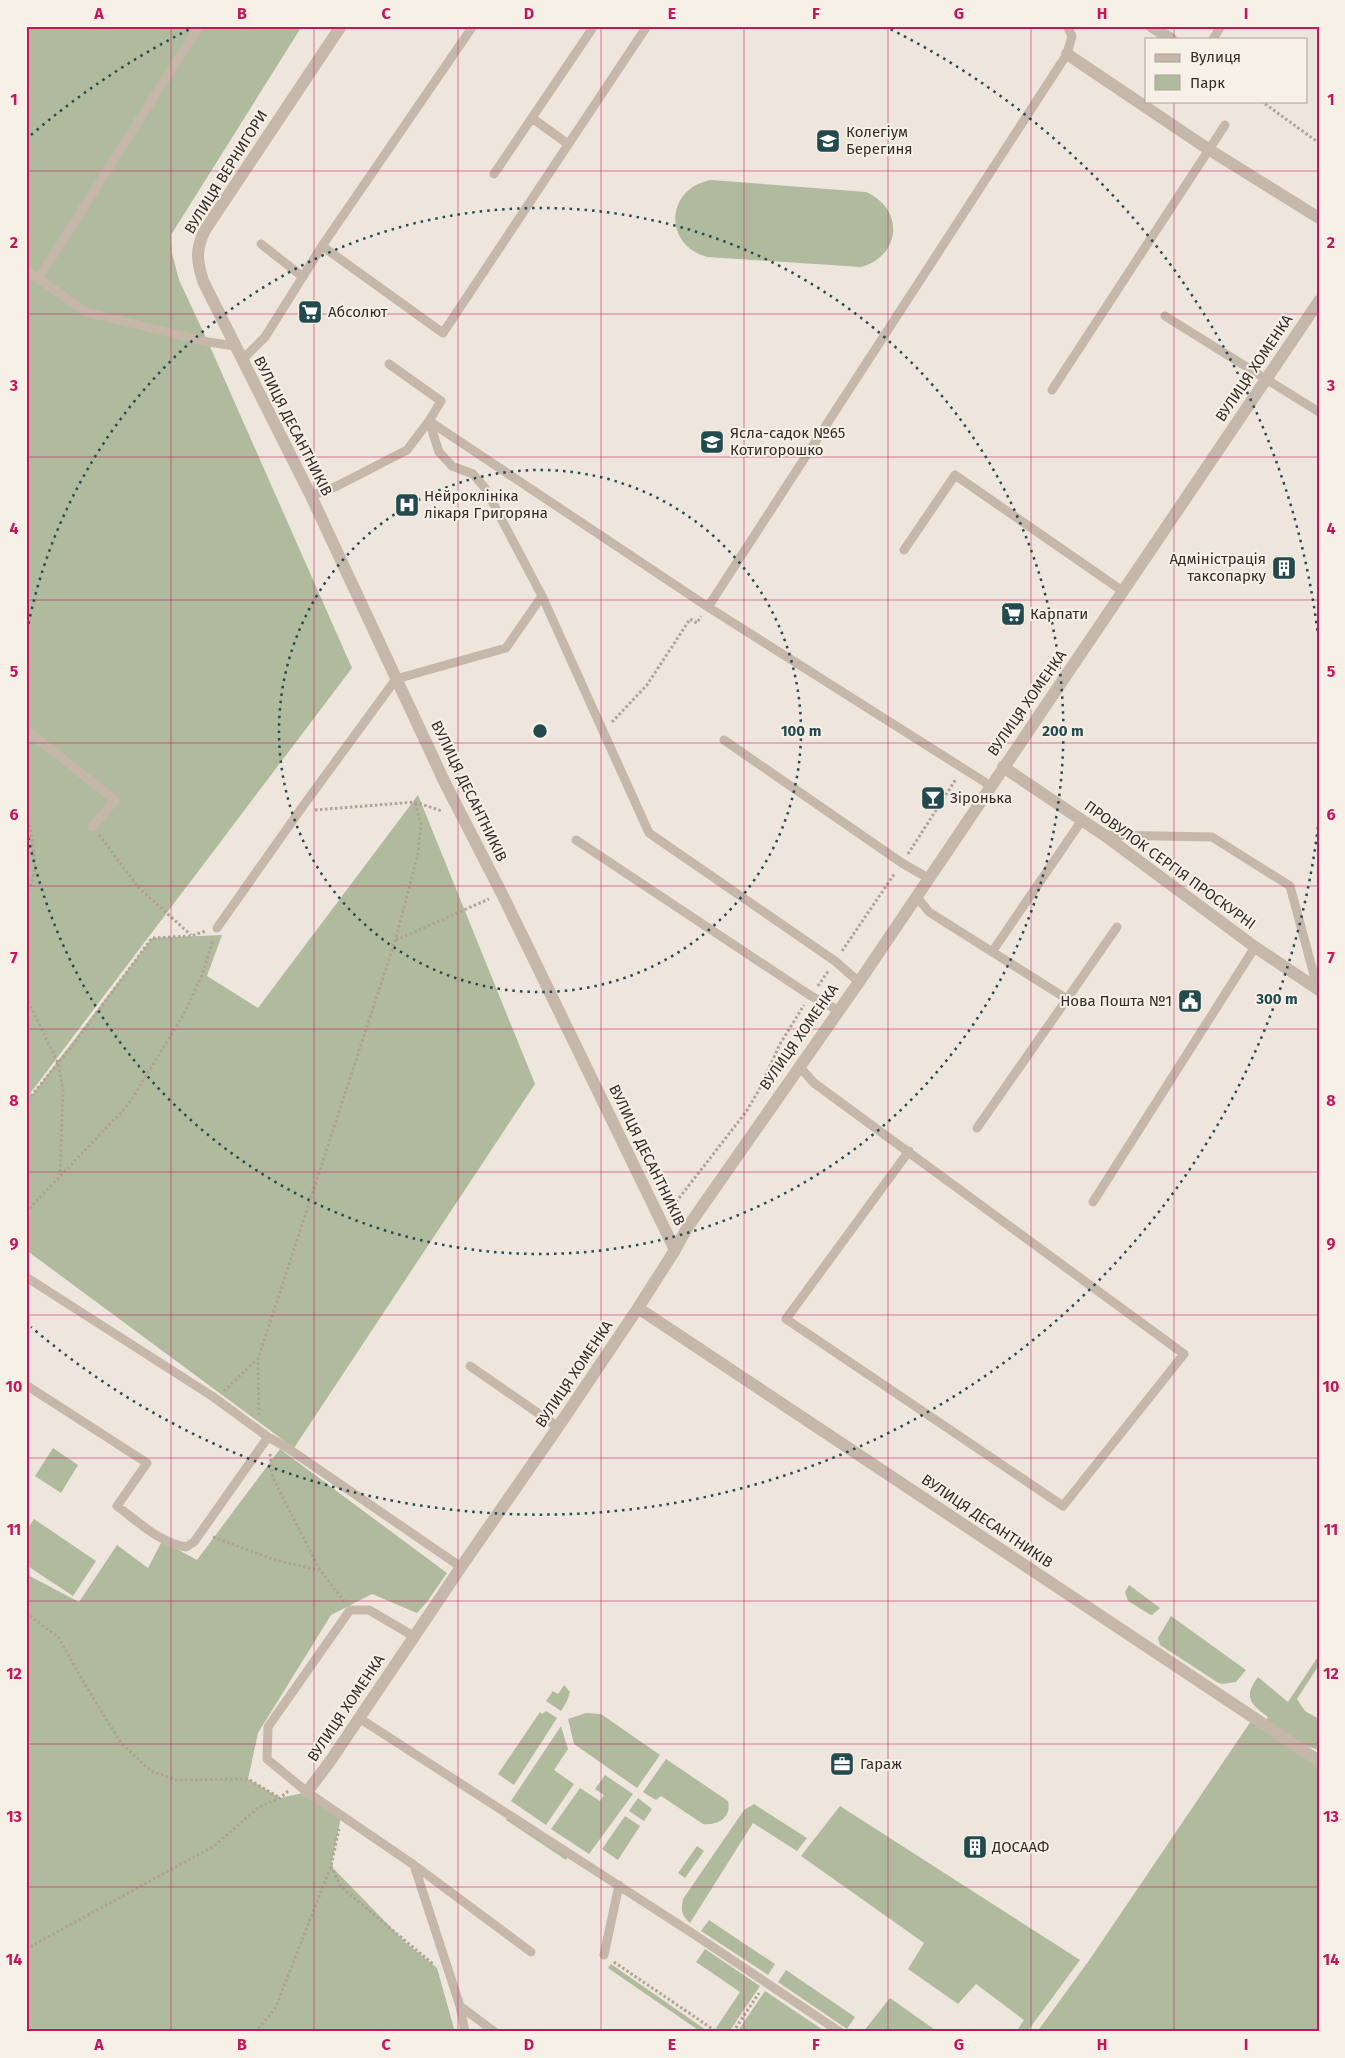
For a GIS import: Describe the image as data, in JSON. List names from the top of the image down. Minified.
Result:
{"streets":{"street":["ВУЛИЦЯ ВЕРНИГОРИ","ВУЛИЦЯ ХОМЕНКА","ВУЛИЦЯ ДЕСАНТНИКІВ","ПРОВУЛОК СЕРГІЯ ПРОСКУРНІ"]},"crossings":[["ВУЛИЦЯ ВЕРНИГОРИ","ВУЛИЦЯ ДЕСАНТНИКІВ"],["ВУЛИЦЯ ХОМЕНКА","ВУЛИЦЯ ДЕСАНТНИКІВ"],["ВУЛИЦЯ ХОМЕНКА","ПРОВУЛОК СЕРГІЯ ПРОСКУРНІ"]],"places":{"school or university":["Колегіум Берегиня","Ясла-садок №65 Котигорошко"],"supermarket":["Абсолют","Карпати"],"hospital":["Нейроклініка лікаря Григоряна"],"building":["Адміністрація таксопарку","ДОСААФ"],"bar":["Зіронька"],"public building":["Нова Пошта №1"],"office":["Гараж"]},"legend":["Вулиця","Парк"],"grid":{"columns":["A","B","C","D","E","F","G","H","I"],"rows":["1","2","3","4","5","6","7","8","9","10","11","12","13","14"]},"rings":["100 m","200 m","300 m"]}
